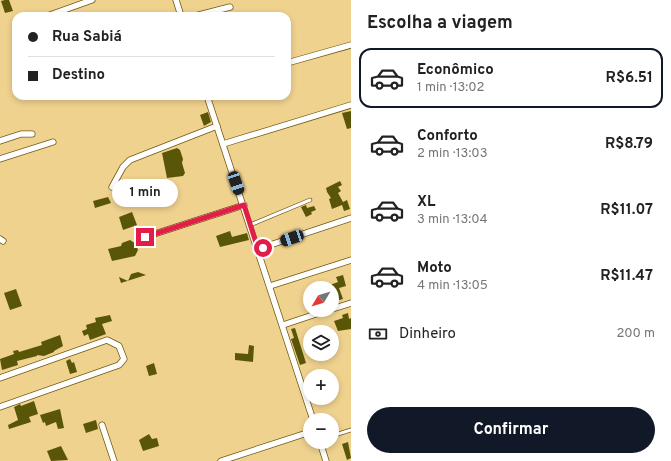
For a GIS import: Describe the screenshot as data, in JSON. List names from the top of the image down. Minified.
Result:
{"north":"bottom left","page":{"heading":"Escolha a viagem","banner":["Rua Sabiá","Destino"],"list":[{"name":"Econômico","note":"1 min · 13:02","value":"R$6.51"},{"name":"Conforto","note":"2 min · 13:03","value":"R$8.79"},{"name":"XL","note":"3 min · 13:04","value":"R$11.07"},{"name":"Moto","note":"4 min · 13:05","value":"R$11.47"}],"bubble":"1 min","map_buttons":["+","−"],"pay":["Dinheiro","200 m"],"buttons":"Confirmar"}}
